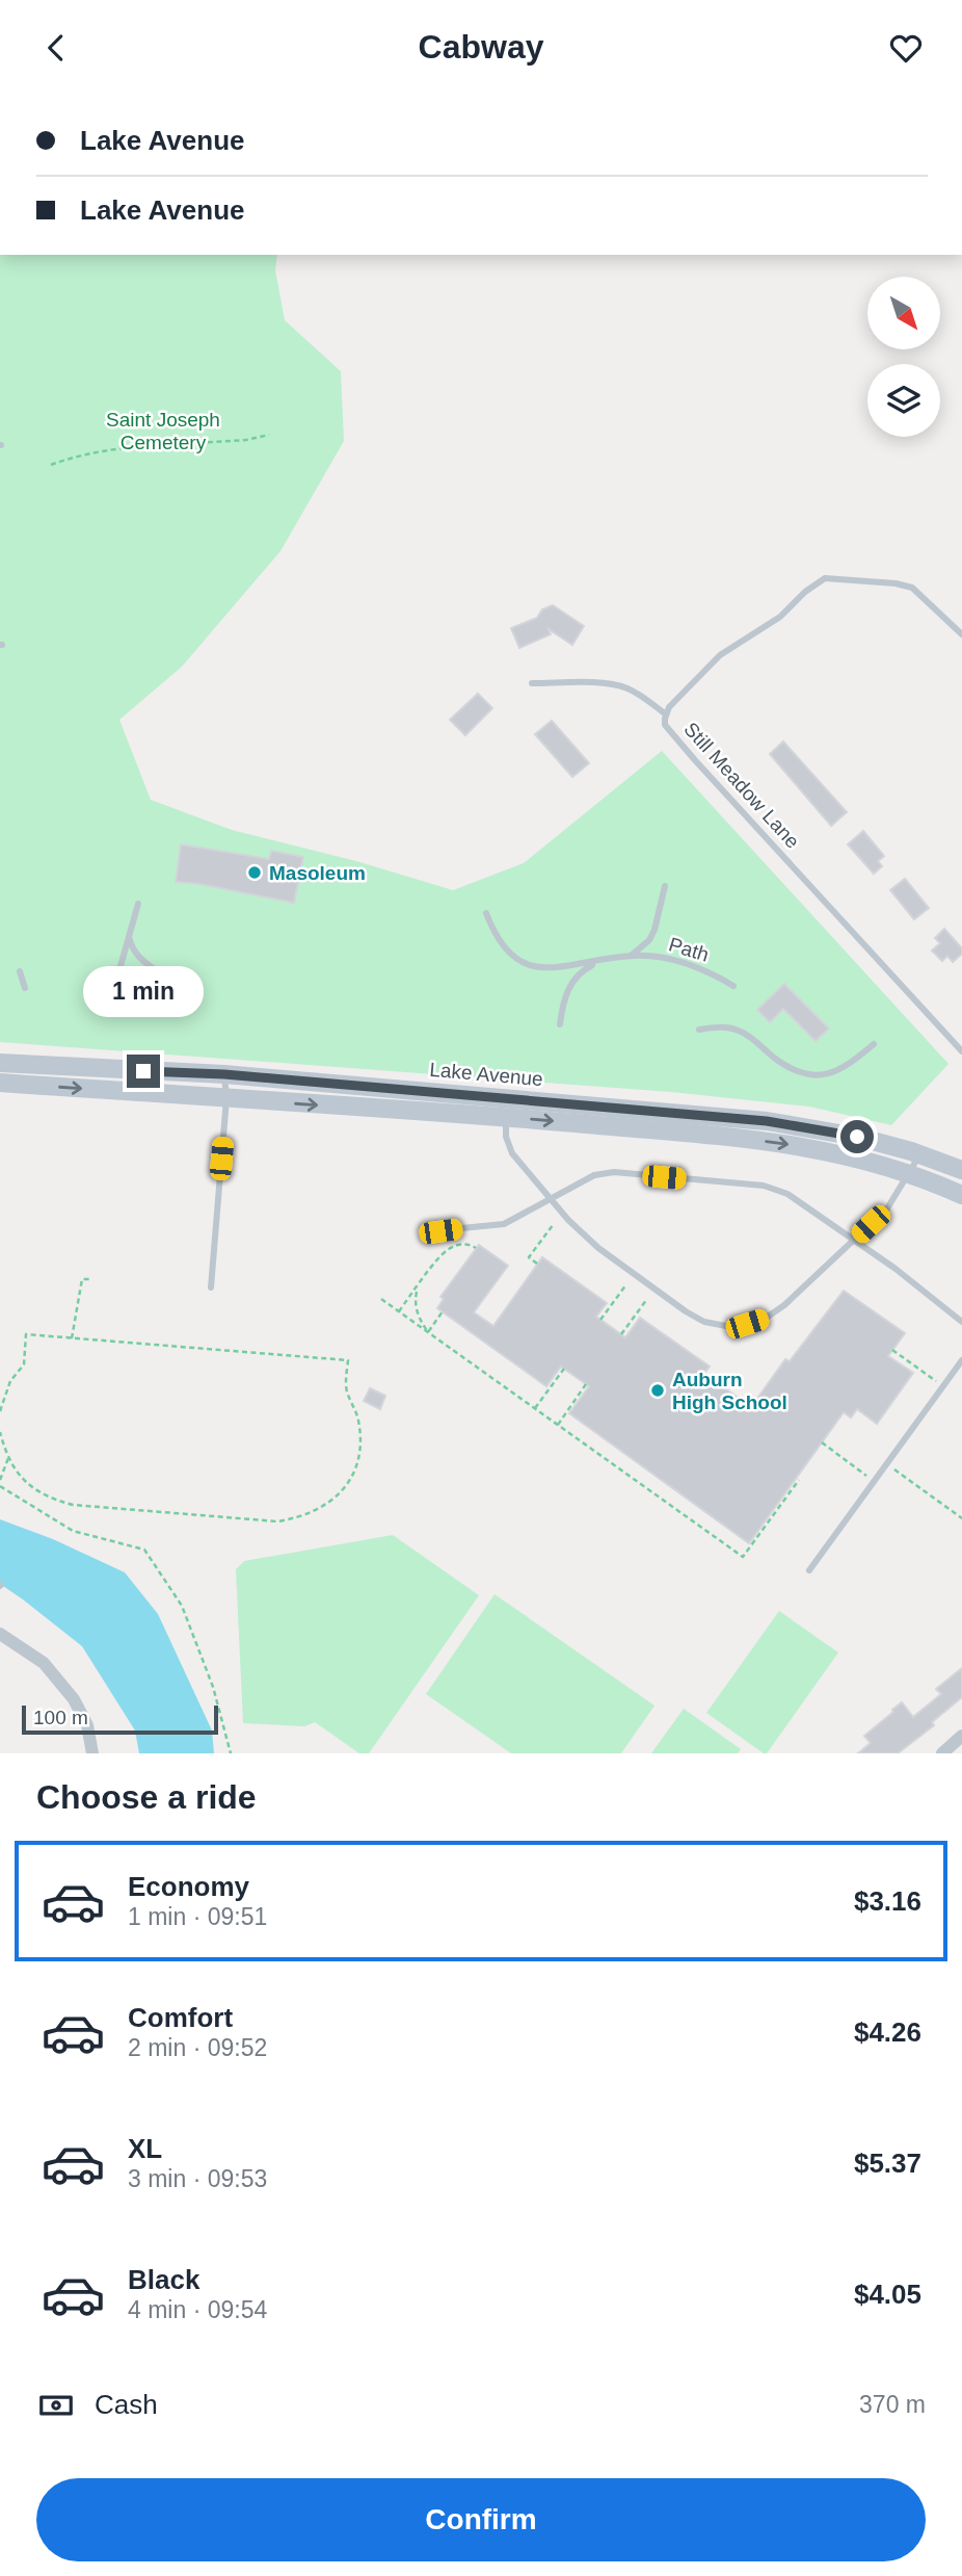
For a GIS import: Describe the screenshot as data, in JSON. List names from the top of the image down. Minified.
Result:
{"streets":{"main road":["Lake Avenue"],"lane":["Still Meadow Lane","Path"]},"parks":["Saint Joseph Cemetery"],"places":["Masoleum","Auburn High School"],"scale_bar":"100 m","north":"bottom right","page":{"header":"Cabway","banner":["Lake Avenue","Lake Avenue"],"bubble":"1 min","scale":"100 m","heading":"Choose a ride","list":[{"name":"Economy","note":"1 min · 09:51","value":"$3.16"},{"name":"Comfort","note":"2 min · 09:52","value":"$4.26"},{"name":"XL","note":"3 min · 09:53","value":"$5.37"},{"name":"Black","note":"4 min · 09:54","value":"$4.05"}],"pay":["Cash","370 m"],"buttons":"Confirm"}}
